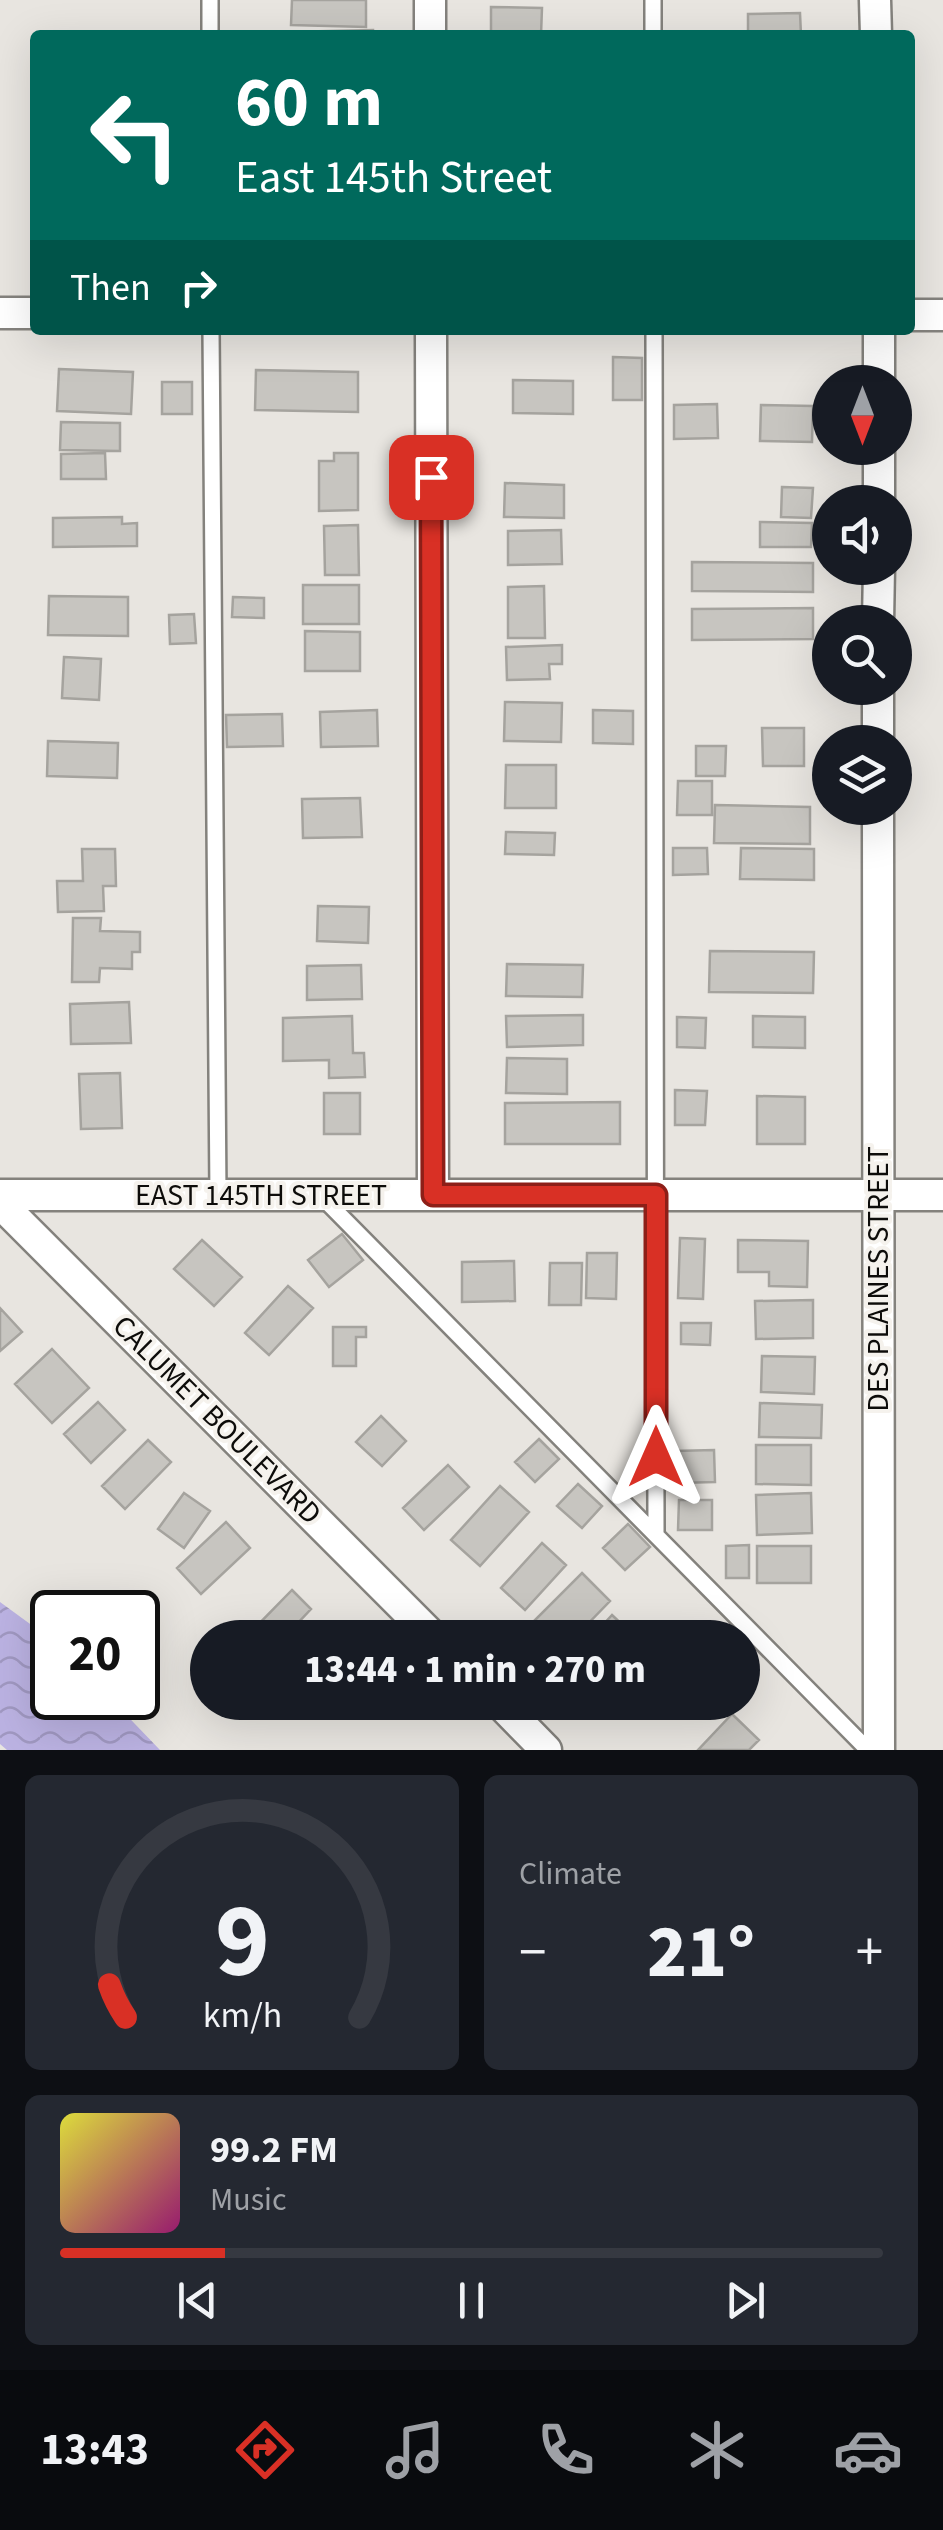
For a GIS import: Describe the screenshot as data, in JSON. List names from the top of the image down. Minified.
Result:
{"streets":{"street":["EAST 145TH STREET","DES PLAINES STREET","CALUMET BOULEVARD"]},"crossings":[["EAST 145TH STREET","DES PLAINES STREET"]],"north":"bottom","page":{"turn":["60 m","East 145th Street"],"then":"Then","limit":"20","trip":"13:44 · 1 min · 270 m","tile":"Climate","heat":["−","21°","+"],"song":["99.2 FM","Music"],"tabs":"13:43","gauge":["9","km/h"]}}
